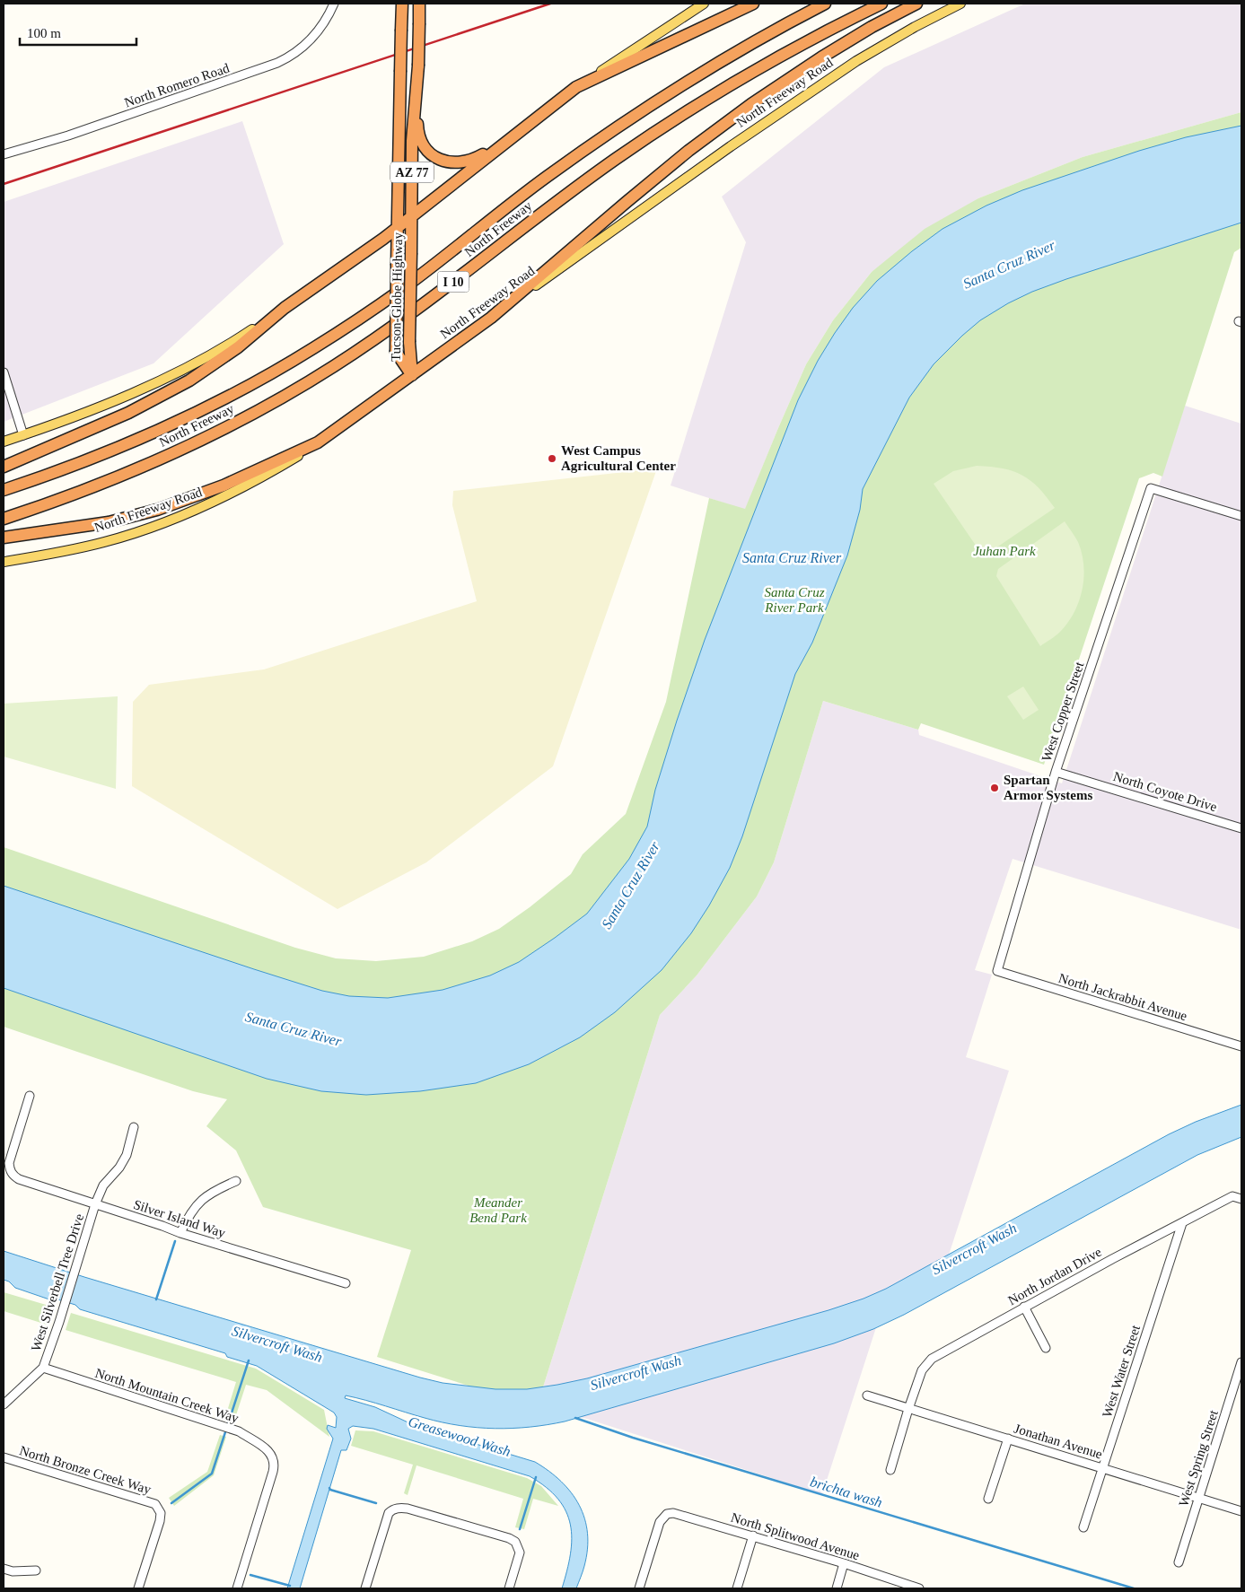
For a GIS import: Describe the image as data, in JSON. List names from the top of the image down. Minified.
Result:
{"streets":{"highway":["North Freeway Road","AZ 77","North Freeway","I 10","Tucson-Globe Highway"],"street":["North Romero Road","West Copper Street","North Coyote Drive","North Jackrabbit Avenue","Silver Island Way","North Jordan Drive","West Silverbell Tree Drive","West Water Street","North Mountain Creek Way","Jonathan Avenue","West Spring Street","North Bronze Creek Way","North Splitwood Avenue"]},"crossings":[["North Freeway Road","Tucson-Globe Highway"],["West Copper Street","North Coyote Drive"],["West Copper Street","North Jackrabbit Avenue"],["Silver Island Way","West Silverbell Tree Drive"],["North Jordan Drive","West Water Street"],["North Jordan Drive","Jonathan Avenue"],["West Silverbell Tree Drive","North Mountain Creek Way"],["West Water Street","Jonathan Avenue"],["Jonathan Avenue","West Spring Street"]],"water":["Santa Cruz River","Silvercroft Wash","Greasewood Wash","brichta wash"],"parks":["Juhan Park","Santa Cruz River Park","Meander Bend Park"],"places":["West Campus Agricultural Center","Spartan Armor Systems"],"scale_bar":"100 m"}
